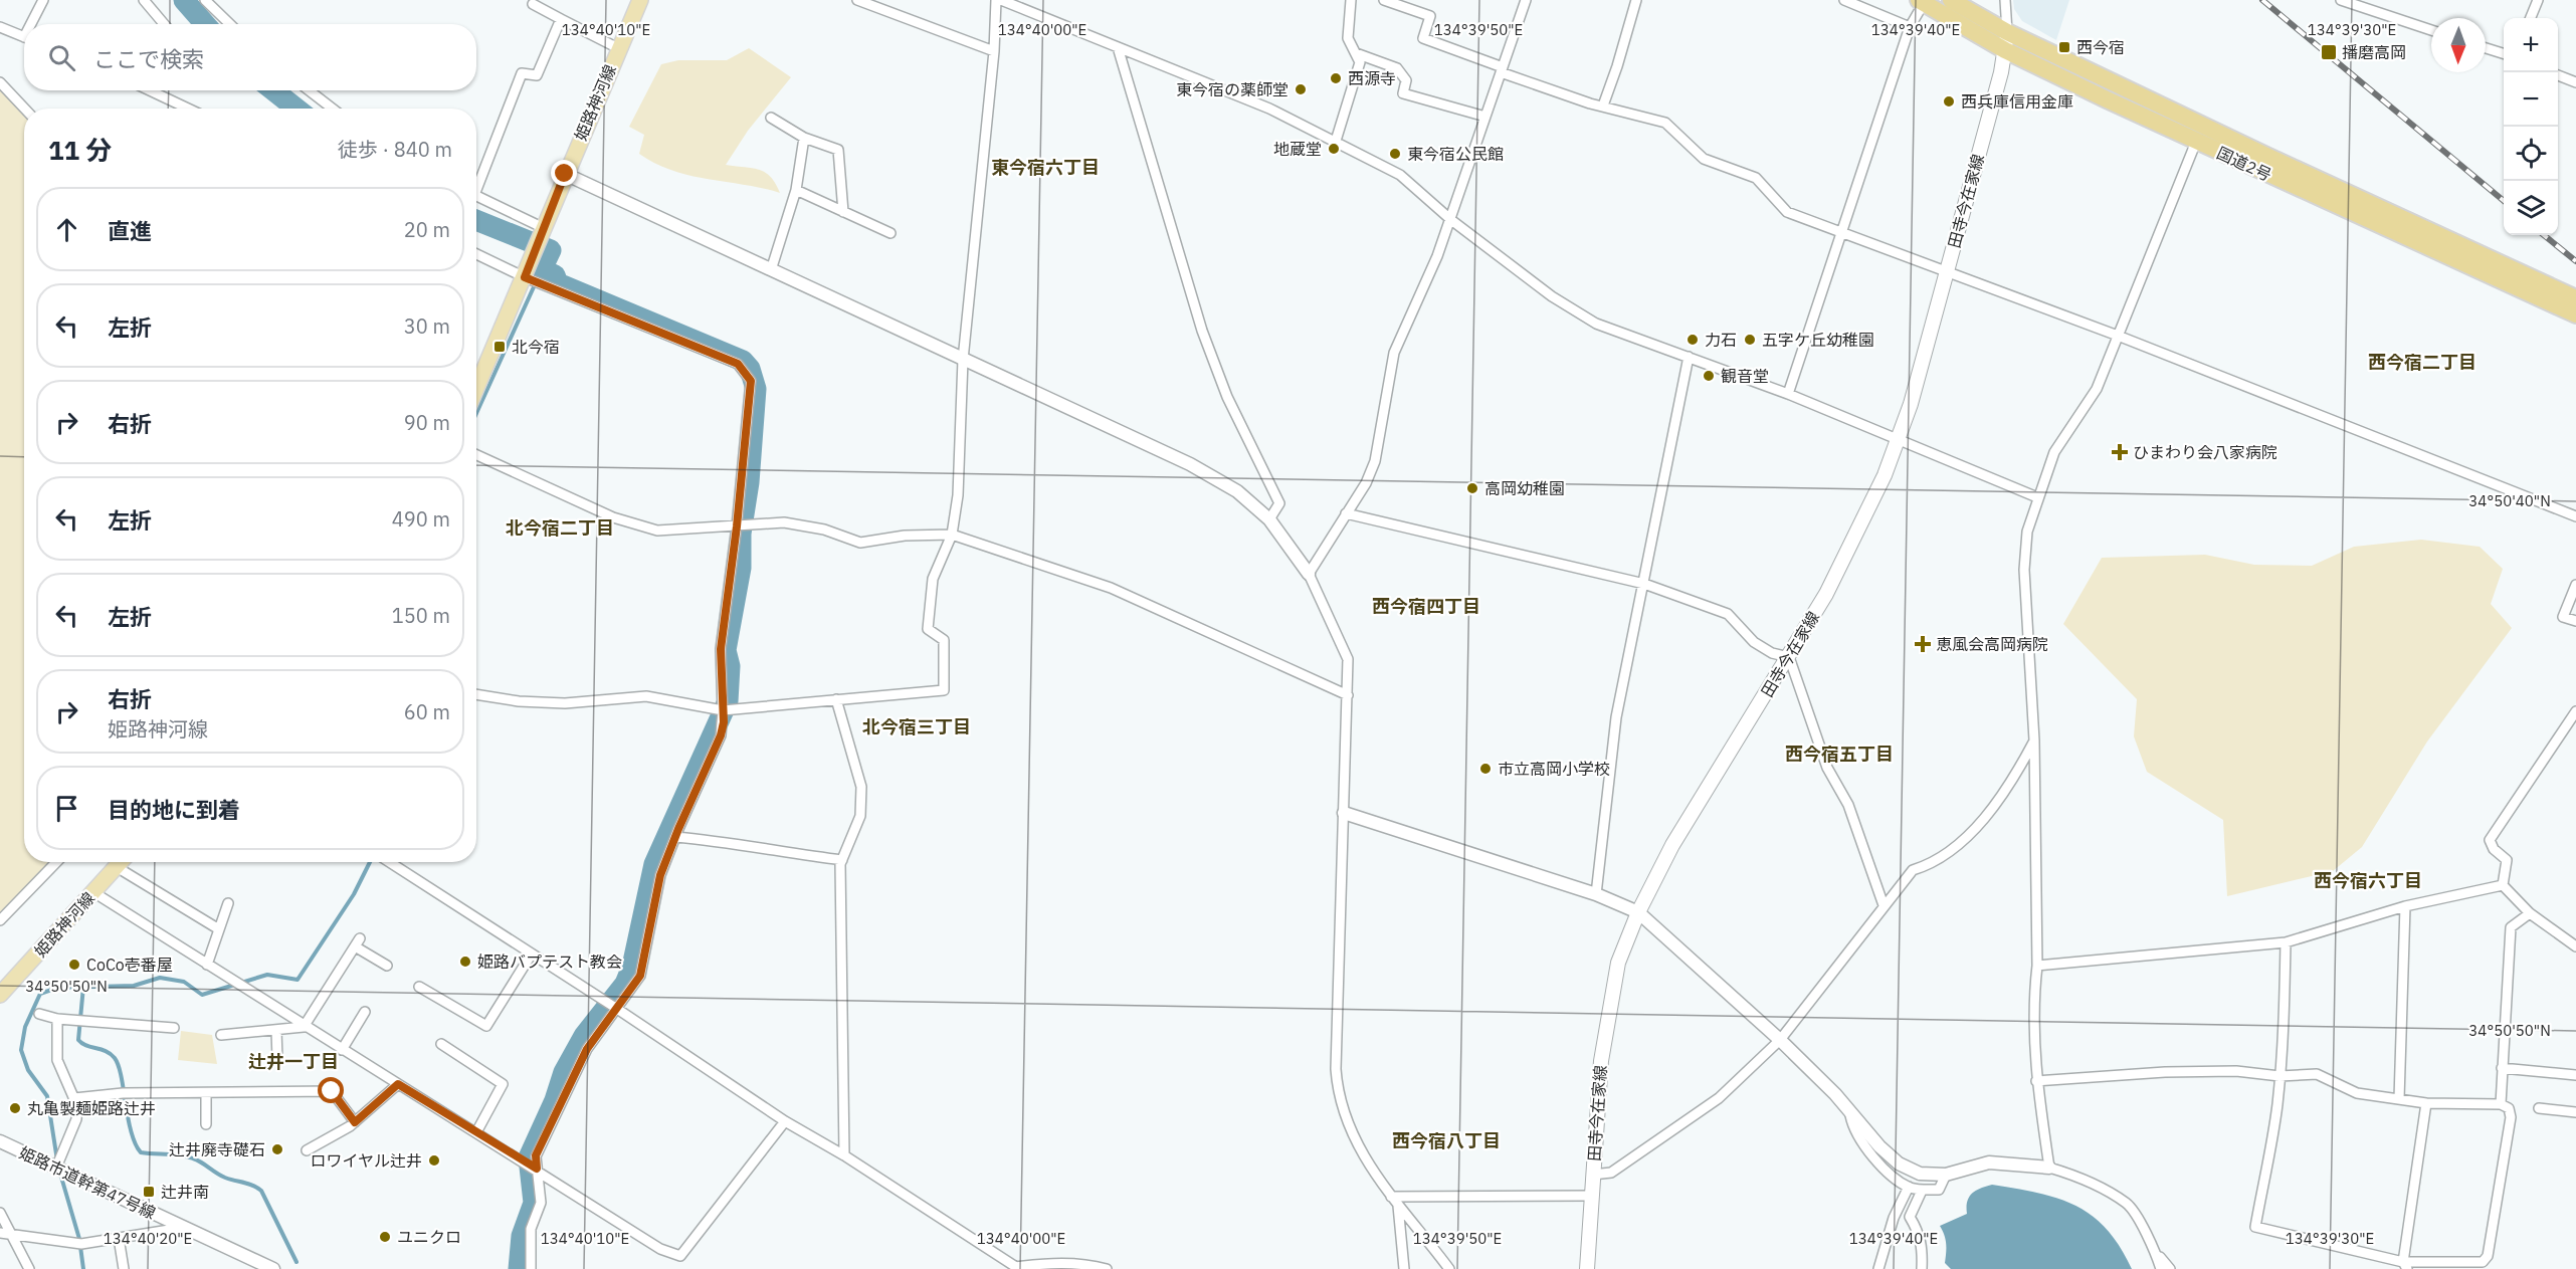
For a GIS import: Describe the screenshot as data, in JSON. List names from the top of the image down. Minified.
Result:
{"streets":{"highway":["国道2号"],"main road":["姫路神河線","田寺今在家線"],"street":["姫路市道幹第47号線"]},"crossings":[["国道2号","田寺今在家線"]],"districts":["東今宿六丁目","西今宿二丁目","北今宿二丁目","西今宿四丁目","北今宿三丁目","西今宿五丁目","西今宿六丁目","辻井一丁目","西今宿八丁目"],"places":{"transit":["西今宿","播磨高岡","北今宿","辻井南"],"other":["西源寺","東今宿の薬師堂","西兵庫信用金庫","地蔵堂","東今宿公民館","力石","五字ケ丘幼稚園","観音堂","高岡幼稚園","市立高岡小学校","姫路バプテスト教会","CoCo壱番屋","丸亀製麺姫路辻井","辻井廃寺礎石","ロワイヤル辻井","ユニクロ"],"health":["ひまわり会八家病院","恵風会高岡病院"]},"north":"bottom","page":{"map_buttons":["+","−"],"search":"ここで検索","heading":["11 分","徒歩 · 840 m"],"list":[["直進","20 m"],["左折","30 m"],["右折","90 m"],["左折","490 m"],["左折","150 m"],["右折","姫路神河線","60 m"],"目的地に到着"]},"coordinates":["134°40'10\"E","134°40'00\"E","134°39'50\"E","134°39'40\"E","134°39'30\"E","34°50'40\"N","34°50'50\"N","134°40'20\"E"]}
